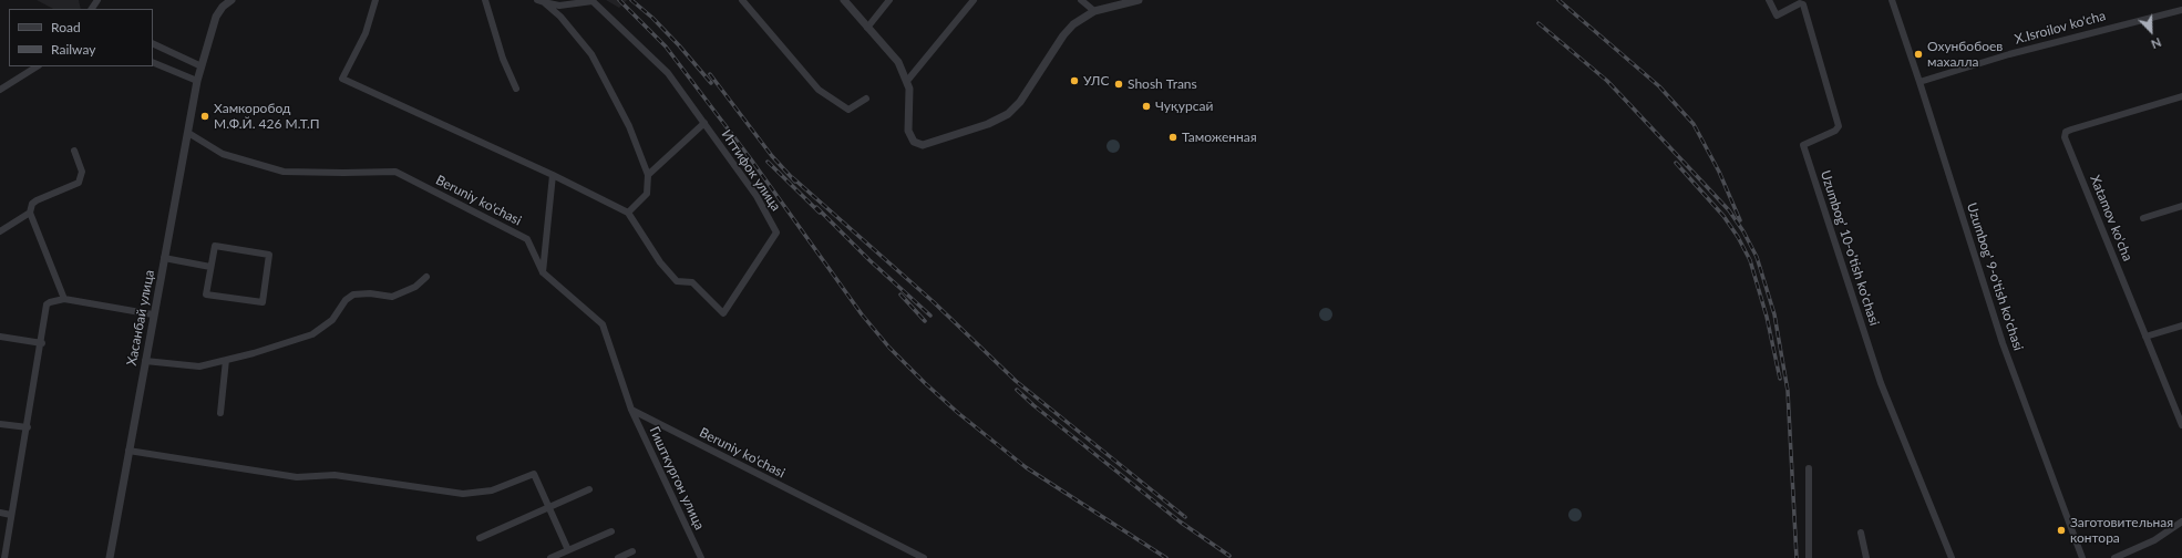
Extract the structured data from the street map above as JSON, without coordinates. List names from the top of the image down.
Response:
{
  "streets": {
    "street": [
      "X.Isroilov ko'cha",
      "Иттифок улица",
      "Beruniy ko'chasi",
      "Xatamov ko'cha",
      "Uzumbog' 10-o'tish ko'chasi",
      "Uzumbog' 9-o'tish ko'chasi",
      "Хасанбай улица",
      "Гишткургон улица"
    ]
  },
  "crossings": [
    ["X.Isroilov ko'cha", "Uzumbog' 9-o'tish ko'chasi"],
    ["Beruniy ko'chasi", "Хасанбай улица"],
    ["Beruniy ko'chasi", "Гишткургон улица"]
  ],
  "places": [
    "Охунбобоев махалла",
    "УЛС",
    "Shosh Trans",
    "Чуқурсай",
    "Хамкоробод М.Ф.Й. 426 М.Т.П",
    "Таможенная",
    "Заготовительная контора"
  ],
  "legend": ["Road", "Railway"],
  "north": "bottom right"
}
